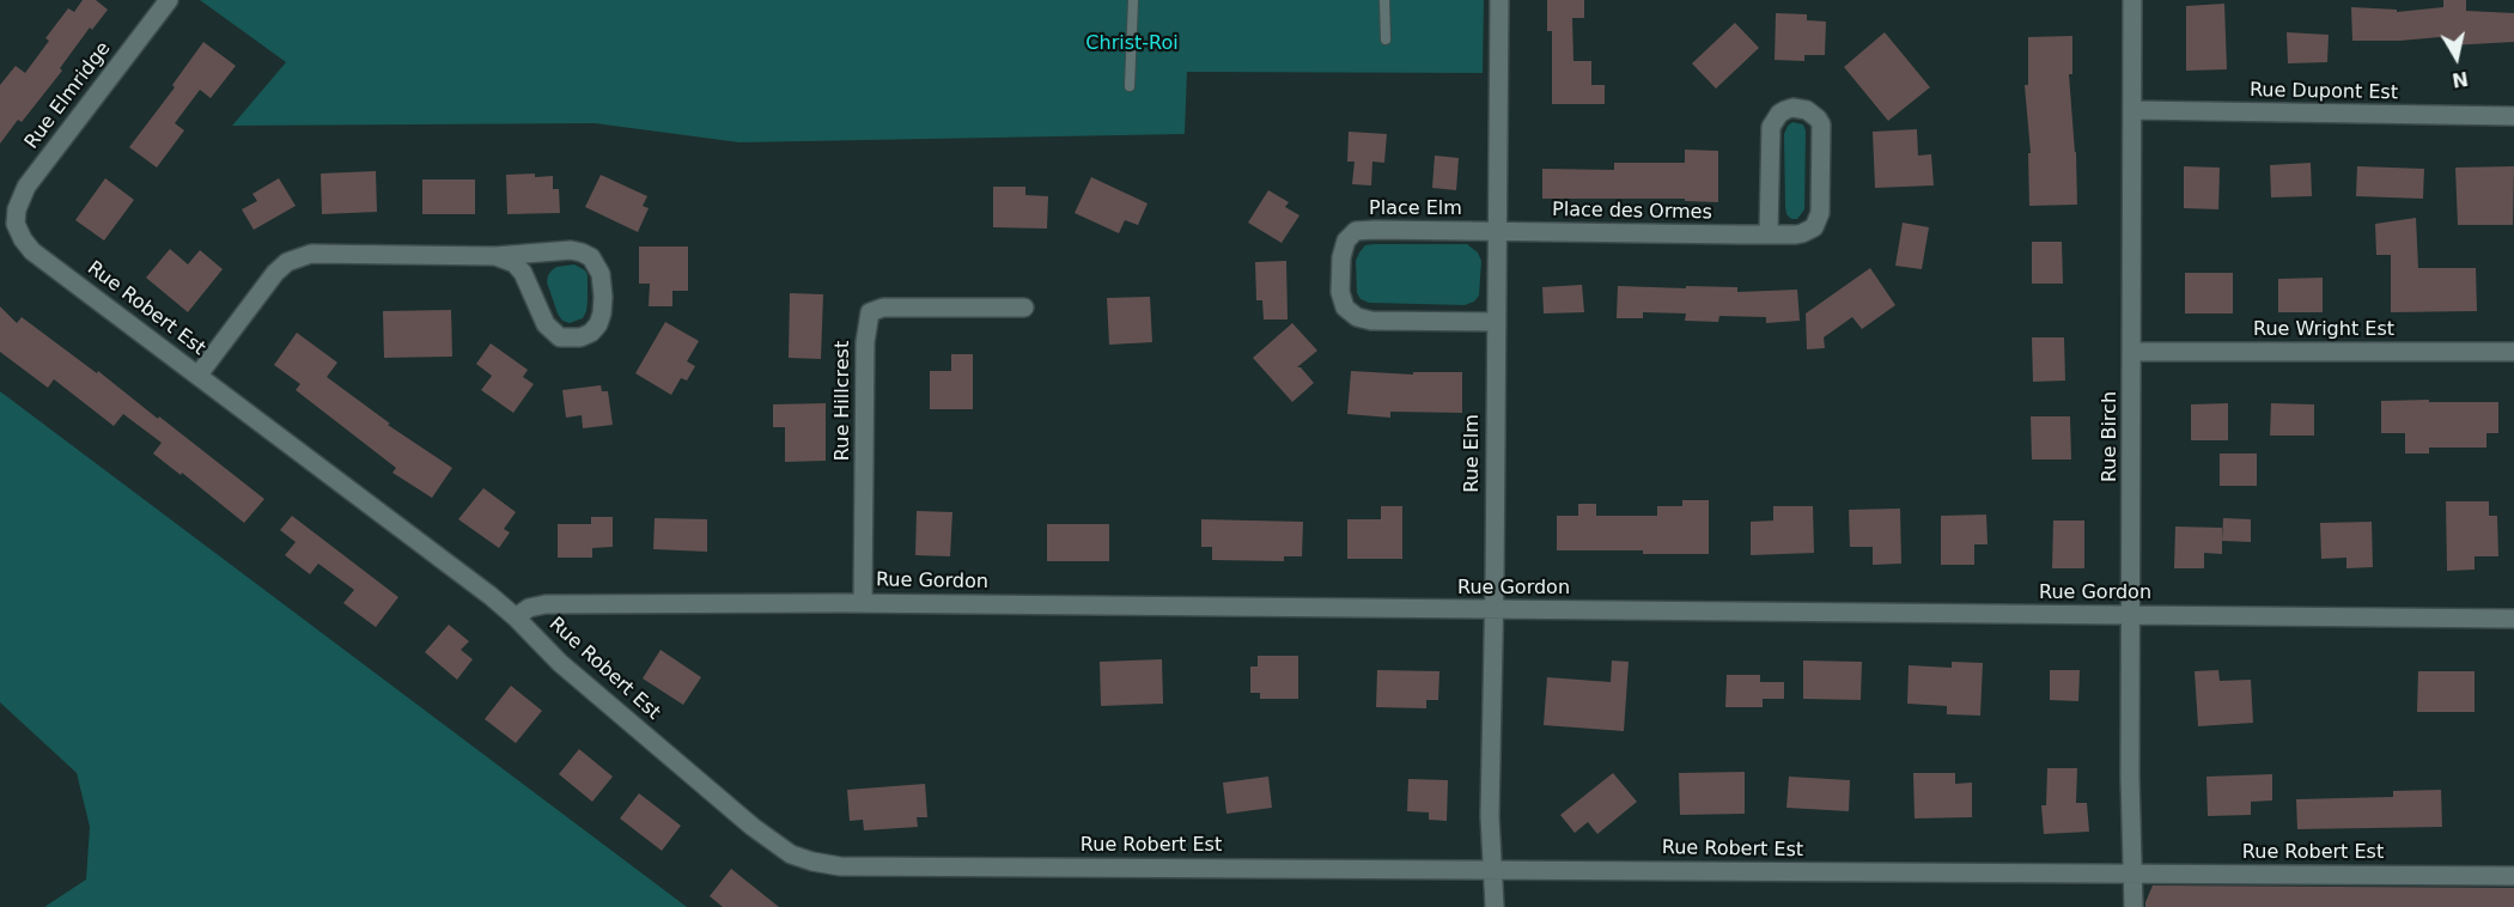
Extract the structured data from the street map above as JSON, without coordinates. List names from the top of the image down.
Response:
{
  "streets": {
    "street": [
      "Rue Dupont Est",
      "Rue Elmridge",
      "Place Elm",
      "Place des Ormes",
      "Rue Robert Est",
      "Rue Wright Est",
      "Rue Hillcrest",
      "Rue Birch",
      "Rue Elm",
      "Rue Gordon"
    ]
  },
  "crossings": [
    ["Rue Dupont Est", "Rue Birch"],
    ["Rue Elmridge", "Rue Robert Est"],
    ["Place Elm", "Place des Ormes"],
    ["Place Elm", "Rue Elm"],
    ["Place des Ormes", "Rue Elm"],
    ["Rue Robert Est", "Rue Birch"],
    ["Rue Robert Est", "Rue Elm"],
    ["Rue Robert Est", "Rue Gordon"],
    ["Rue Wright Est", "Rue Birch"],
    ["Rue Hillcrest", "Rue Gordon"],
    ["Rue Birch", "Rue Gordon"],
    ["Rue Elm", "Rue Gordon"]
  ],
  "parks": ["Christ-Roi"],
  "north": "bottom"
}
